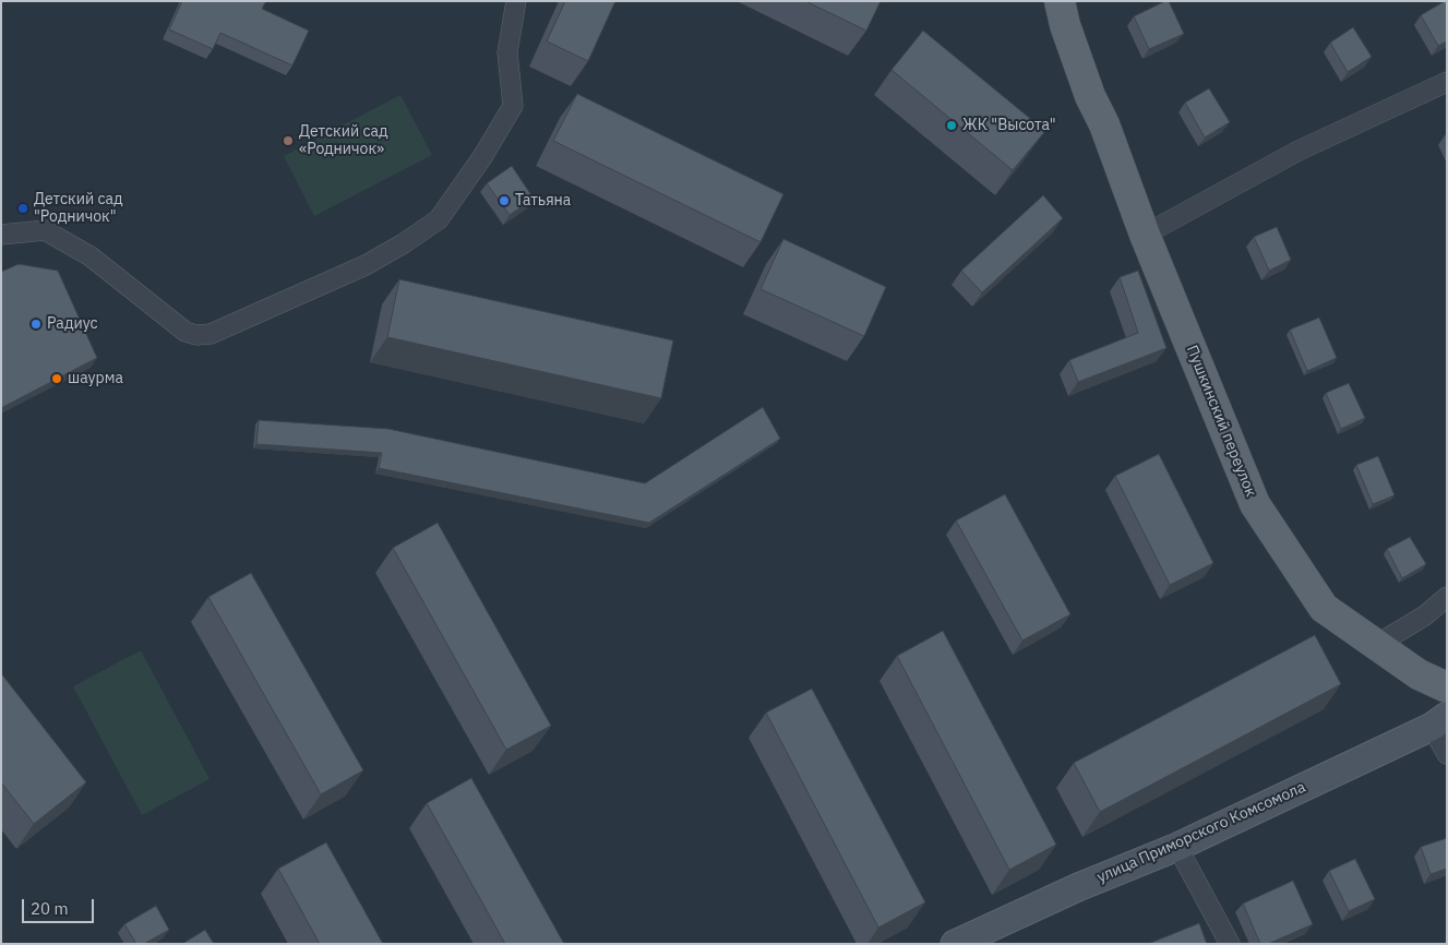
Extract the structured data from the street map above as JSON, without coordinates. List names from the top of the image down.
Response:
{
  "streets": {
    "main road": ["Пушкинский переулок"],
    "street": ["улица Приморского Комсомола"]
  },
  "places": [
    "ЖК \"Высота\"",
    "Детский сад «Родничок»",
    "Татьяна",
    "Детский сад \"Родничок\"",
    "Радиус",
    "шаурма"
  ],
  "scale_bar": "20 m"
}
